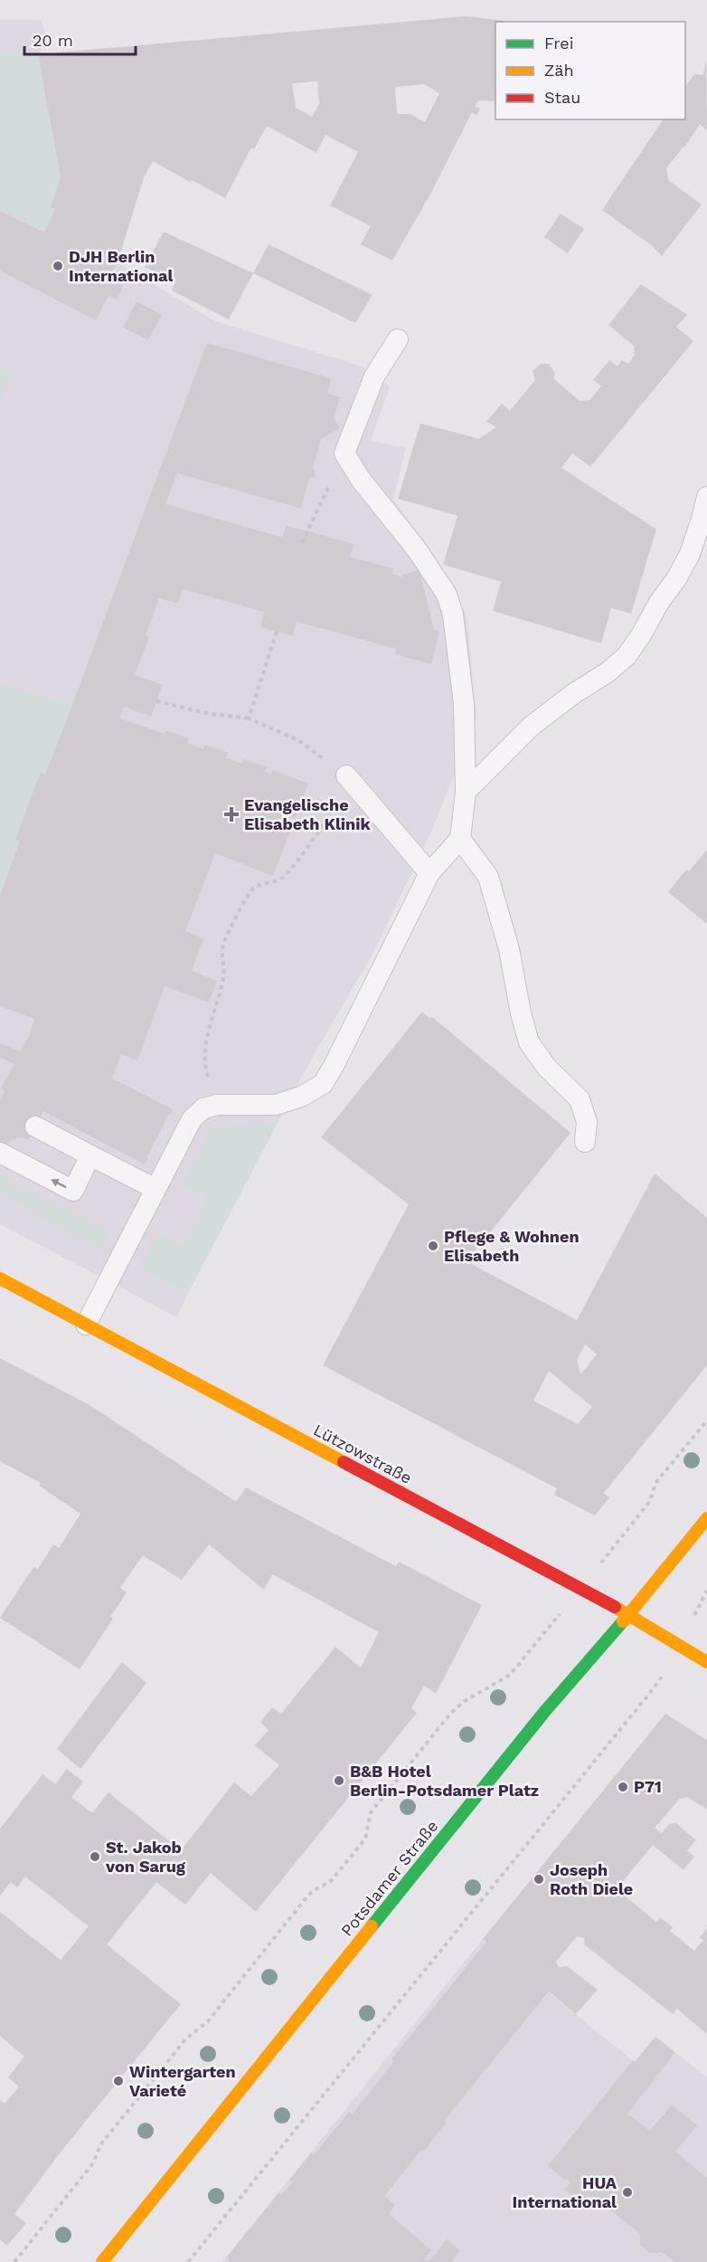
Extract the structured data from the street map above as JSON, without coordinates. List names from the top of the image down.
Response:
{
  "streets": {
    "main road": ["Lützowstraße", "Potsdamer Straße"]
  },
  "crossings": [
    ["Lützowstraße", "Potsdamer Straße"]
  ],
  "places": {
    "other": [
      "DJH Berlin International",
      "Pflege & Wohnen Elisabeth",
      "B&B Hotel Berlin-Potsdamer Platz",
      "P71",
      "St. Jakob von Sarug",
      "Joseph Roth Diele",
      "Wintergarten Varieté",
      "HUA International"
    ],
    "health": ["Evangelische Elisabeth Klinik"]
  },
  "legend": ["Frei", "Zäh", "Stau"],
  "scale_bar": "20 m"
}
